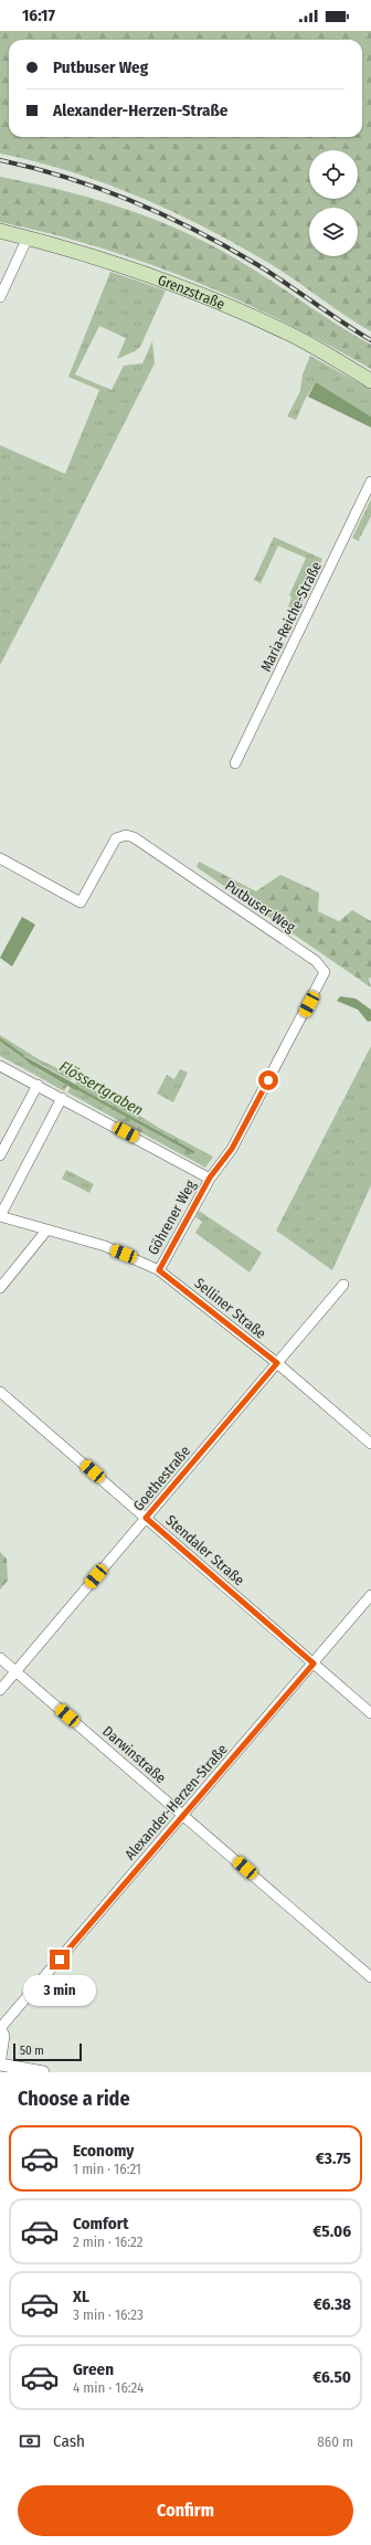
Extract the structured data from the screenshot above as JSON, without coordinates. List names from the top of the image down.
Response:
{
  "streets": {
    "main road": ["Grenzstraße"],
    "street": [
      "Maria-Reiche-Straße",
      "Putbuser Weg",
      "Göhrener Weg",
      "Selliner Straße",
      "Goethestraße",
      "Stendaler Straße",
      "Darwinstraße",
      "Alexander-Herzen-Straße"
    ]
  },
  "crossings": [
    ["Putbuser Weg", "Göhrener Weg"],
    ["Göhrener Weg", "Selliner Straße"],
    ["Selliner Straße", "Goethestraße"],
    ["Goethestraße", "Stendaler Straße"],
    ["Goethestraße", "Darwinstraße"],
    ["Stendaler Straße", "Alexander-Herzen-Straße"],
    ["Darwinstraße", "Alexander-Herzen-Straße"]
  ],
  "water": ["Flössertgraben"],
  "scale_bar": "50 m",
  "page": {
    "status": "16:17",
    "banner": ["Putbuser Weg", "Alexander-Herzen-Straße"],
    "bubble": "3 min",
    "scale": "50 m",
    "heading": "Choose a ride",
    "list": [
      {
        "name": "Economy",
        "note": "1 min · 16:21",
        "value": "€3.75"
      },
      {
        "name": "Comfort",
        "note": "2 min · 16:22",
        "value": "€5.06"
      },
      {
        "name": "XL",
        "note": "3 min · 16:23",
        "value": "€6.38"
      },
      {
        "name": "Green",
        "note": "4 min · 16:24",
        "value": "€6.50"
      }
    ],
    "pay": ["Cash", "860 m"],
    "buttons": "Confirm"
  }
}
